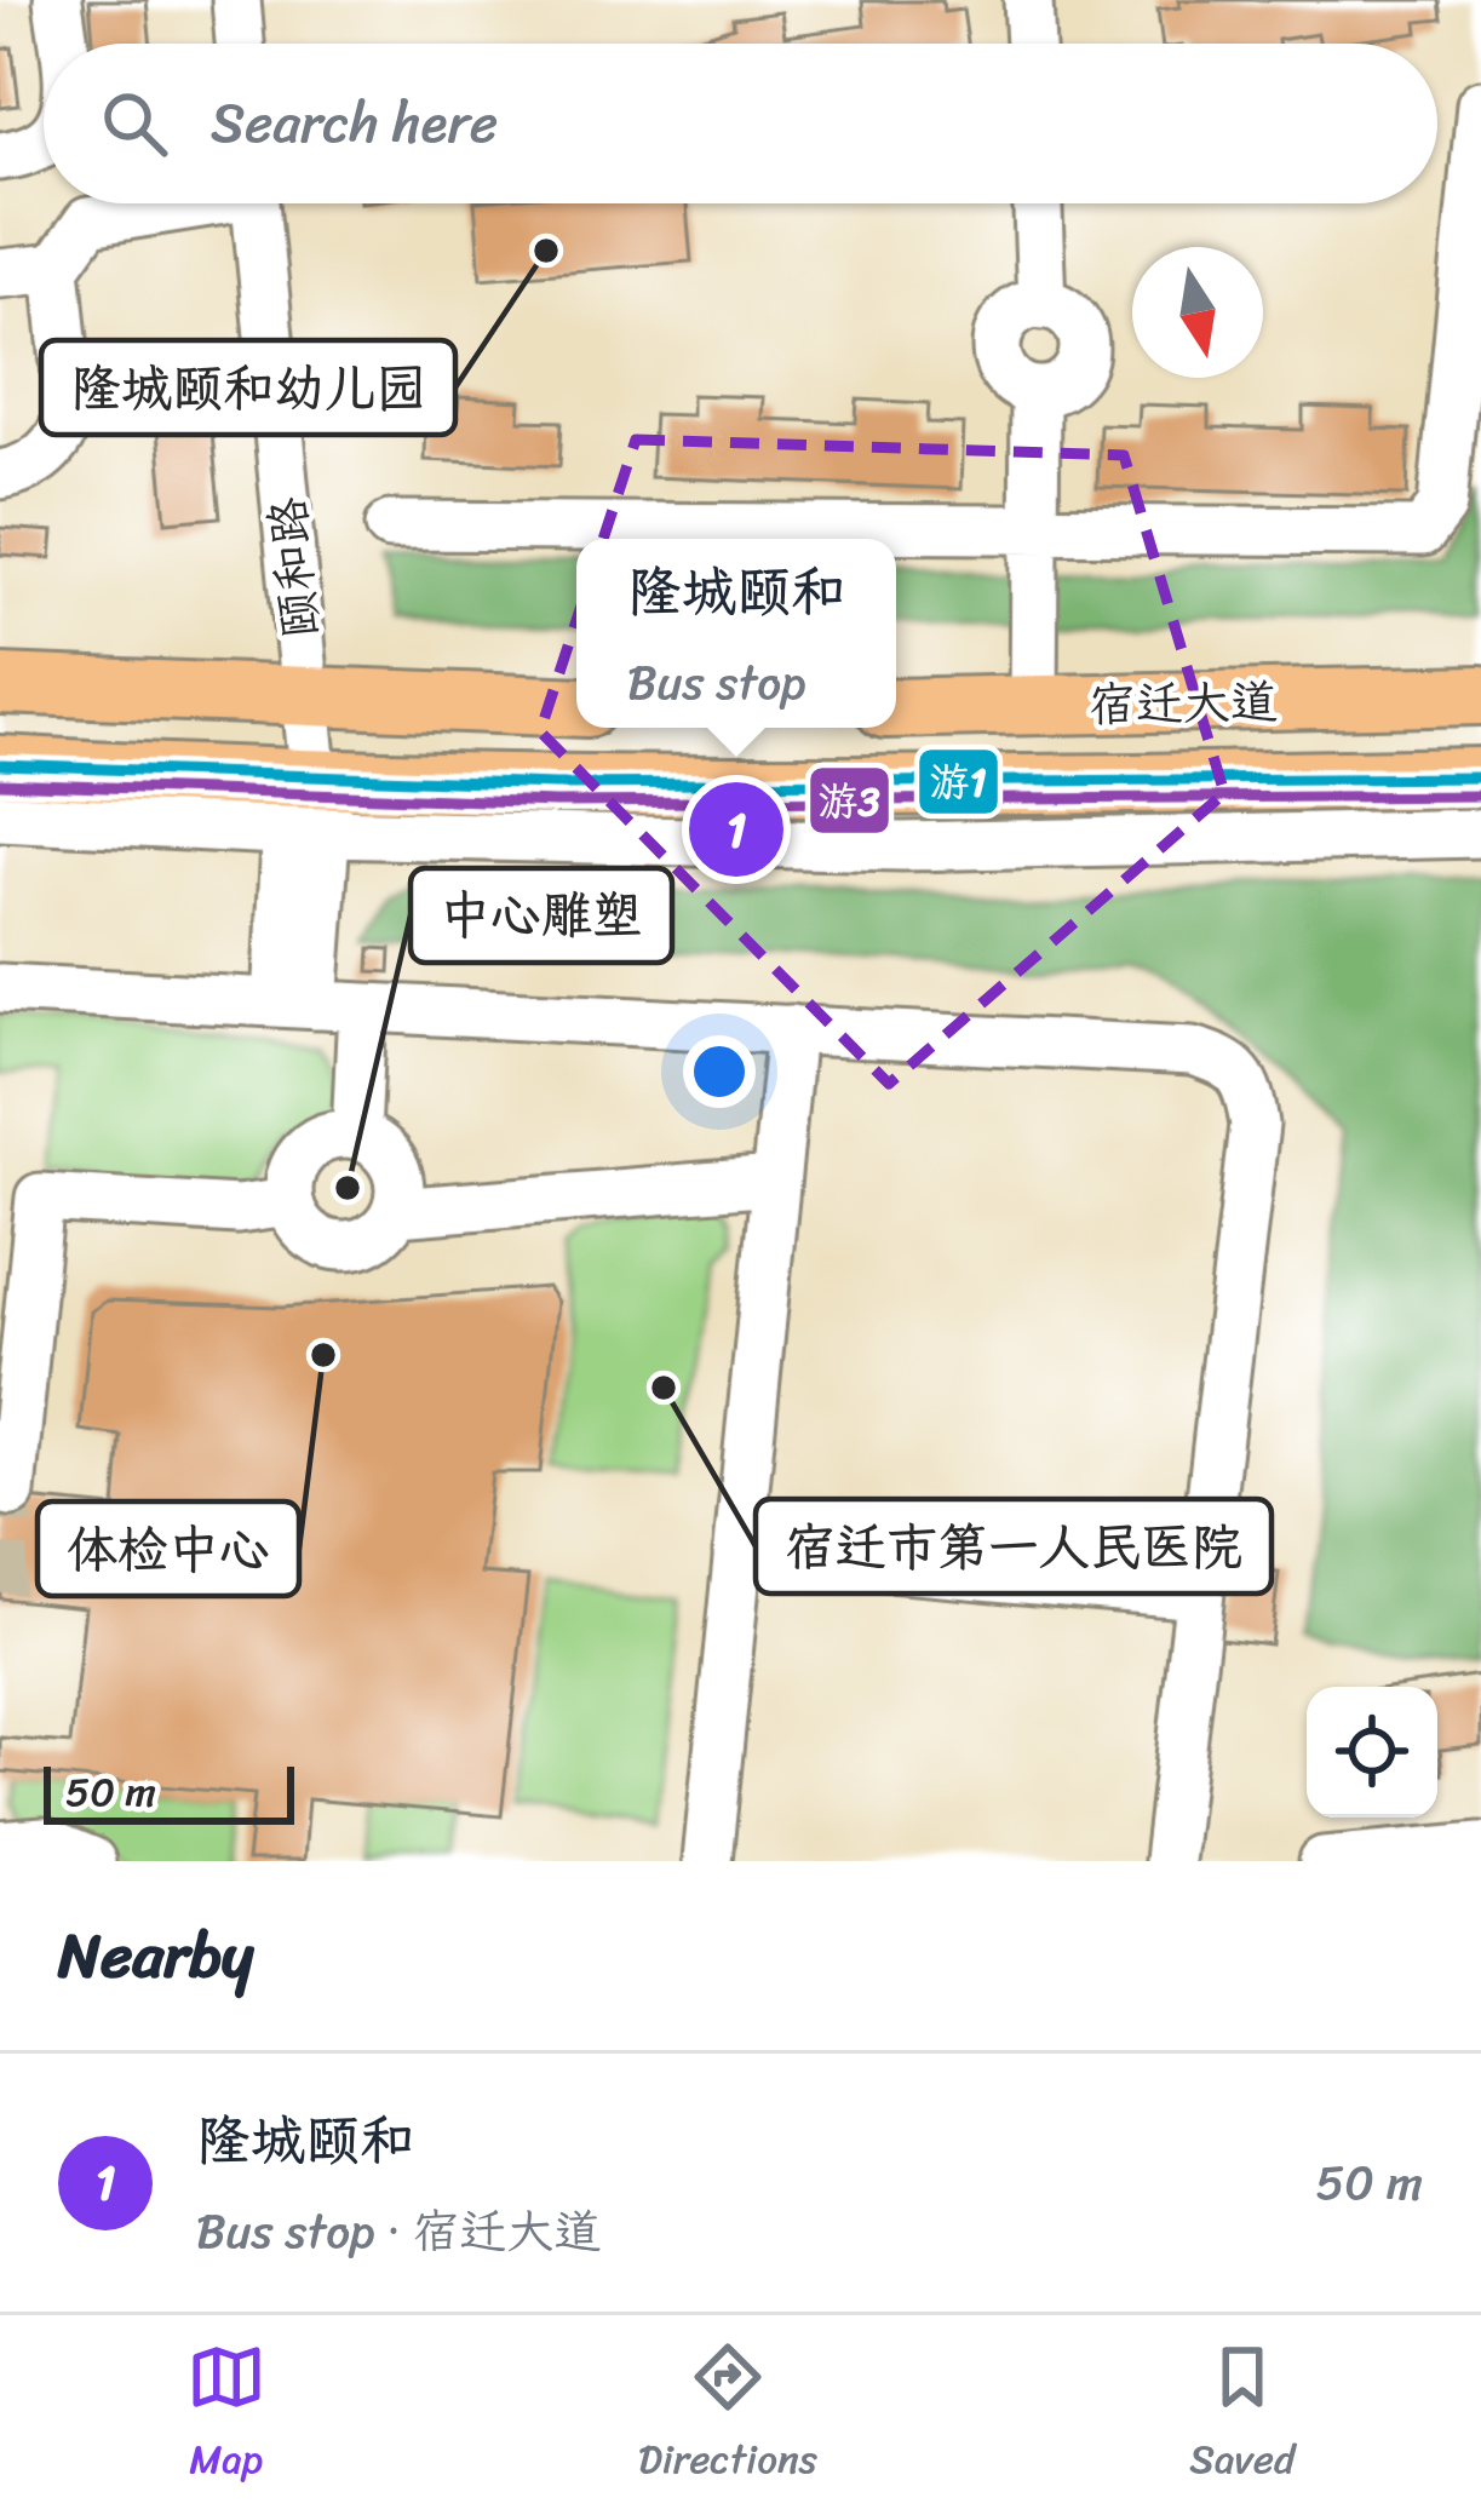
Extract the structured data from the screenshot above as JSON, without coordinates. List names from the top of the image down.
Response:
{
  "streets": {
    "main road": ["宿迁大道"],
    "street": ["颐和路"]
  },
  "crossings": [
    ["颐和路", "宿迁大道"]
  ],
  "places": [
    "隆城颐和幼儿园",
    "中心雕塑",
    "体检中心",
    "宿迁市第一人民医院"
  ],
  "lines": ["transit line 游1", "transit line 游3"],
  "scale_bar": "50 m",
  "north": "bottom",
  "page": {
    "search": "Search here",
    "popup": ["隆城颐和", "Bus stop"],
    "pins": "1",
    "scale": "50 m",
    "heading": "Nearby",
    "list": [
      {
        "mark": "1",
        "name": "隆城颐和",
        "note": "Bus stop · 宿迁大道",
        "value": "50 m"
      }
    ],
    "nav": ["Map", "Directions", "Saved"]
  }
}
